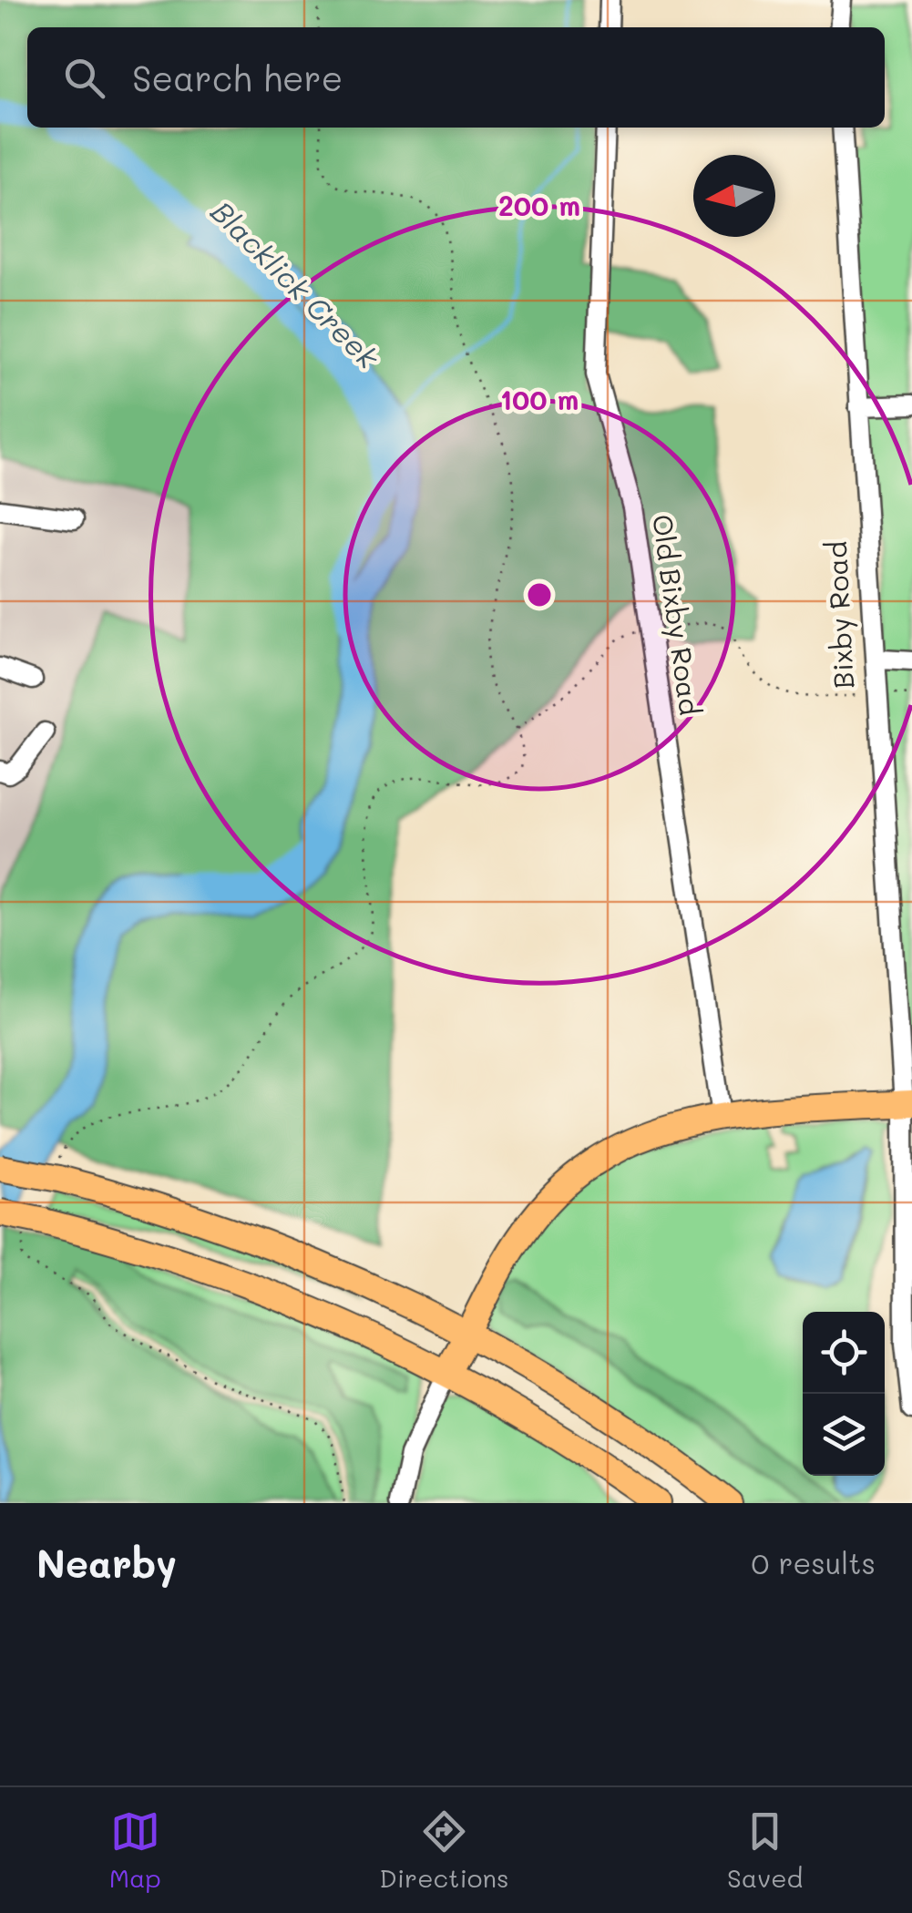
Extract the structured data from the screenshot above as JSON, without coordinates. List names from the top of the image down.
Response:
{
  "streets": {
    "street": ["Old Bixby Road", "Bixby Road"]
  },
  "water": ["Blacklick Creek"],
  "north": "left",
  "page": {
    "search": "Search here",
    "heading": ["Nearby", "0 results"],
    "nav": ["Map", "Directions", "Saved"]
  },
  "rings": ["200 m", "100 m"]
}
